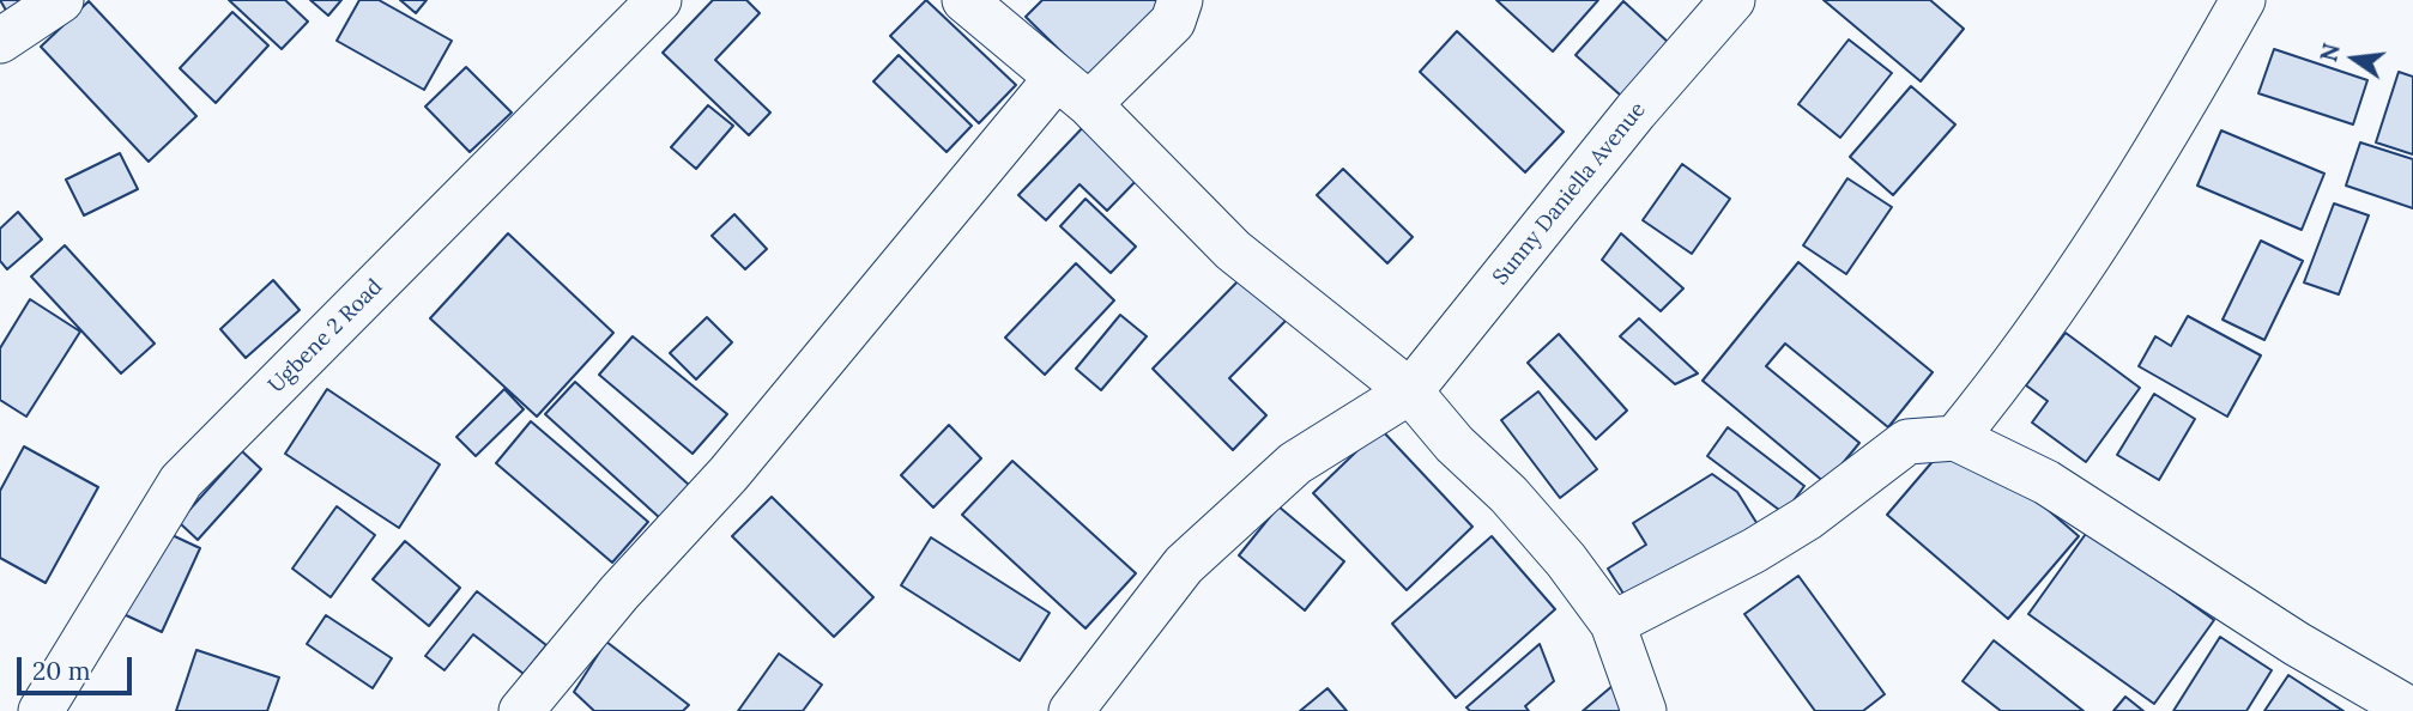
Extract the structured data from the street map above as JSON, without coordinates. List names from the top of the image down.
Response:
{
  "streets": {
    "street": ["Sunny Daniella Avenue", "Ugbene 2 Road"]
  },
  "scale_bar": "20 m",
  "north": "left"
}
